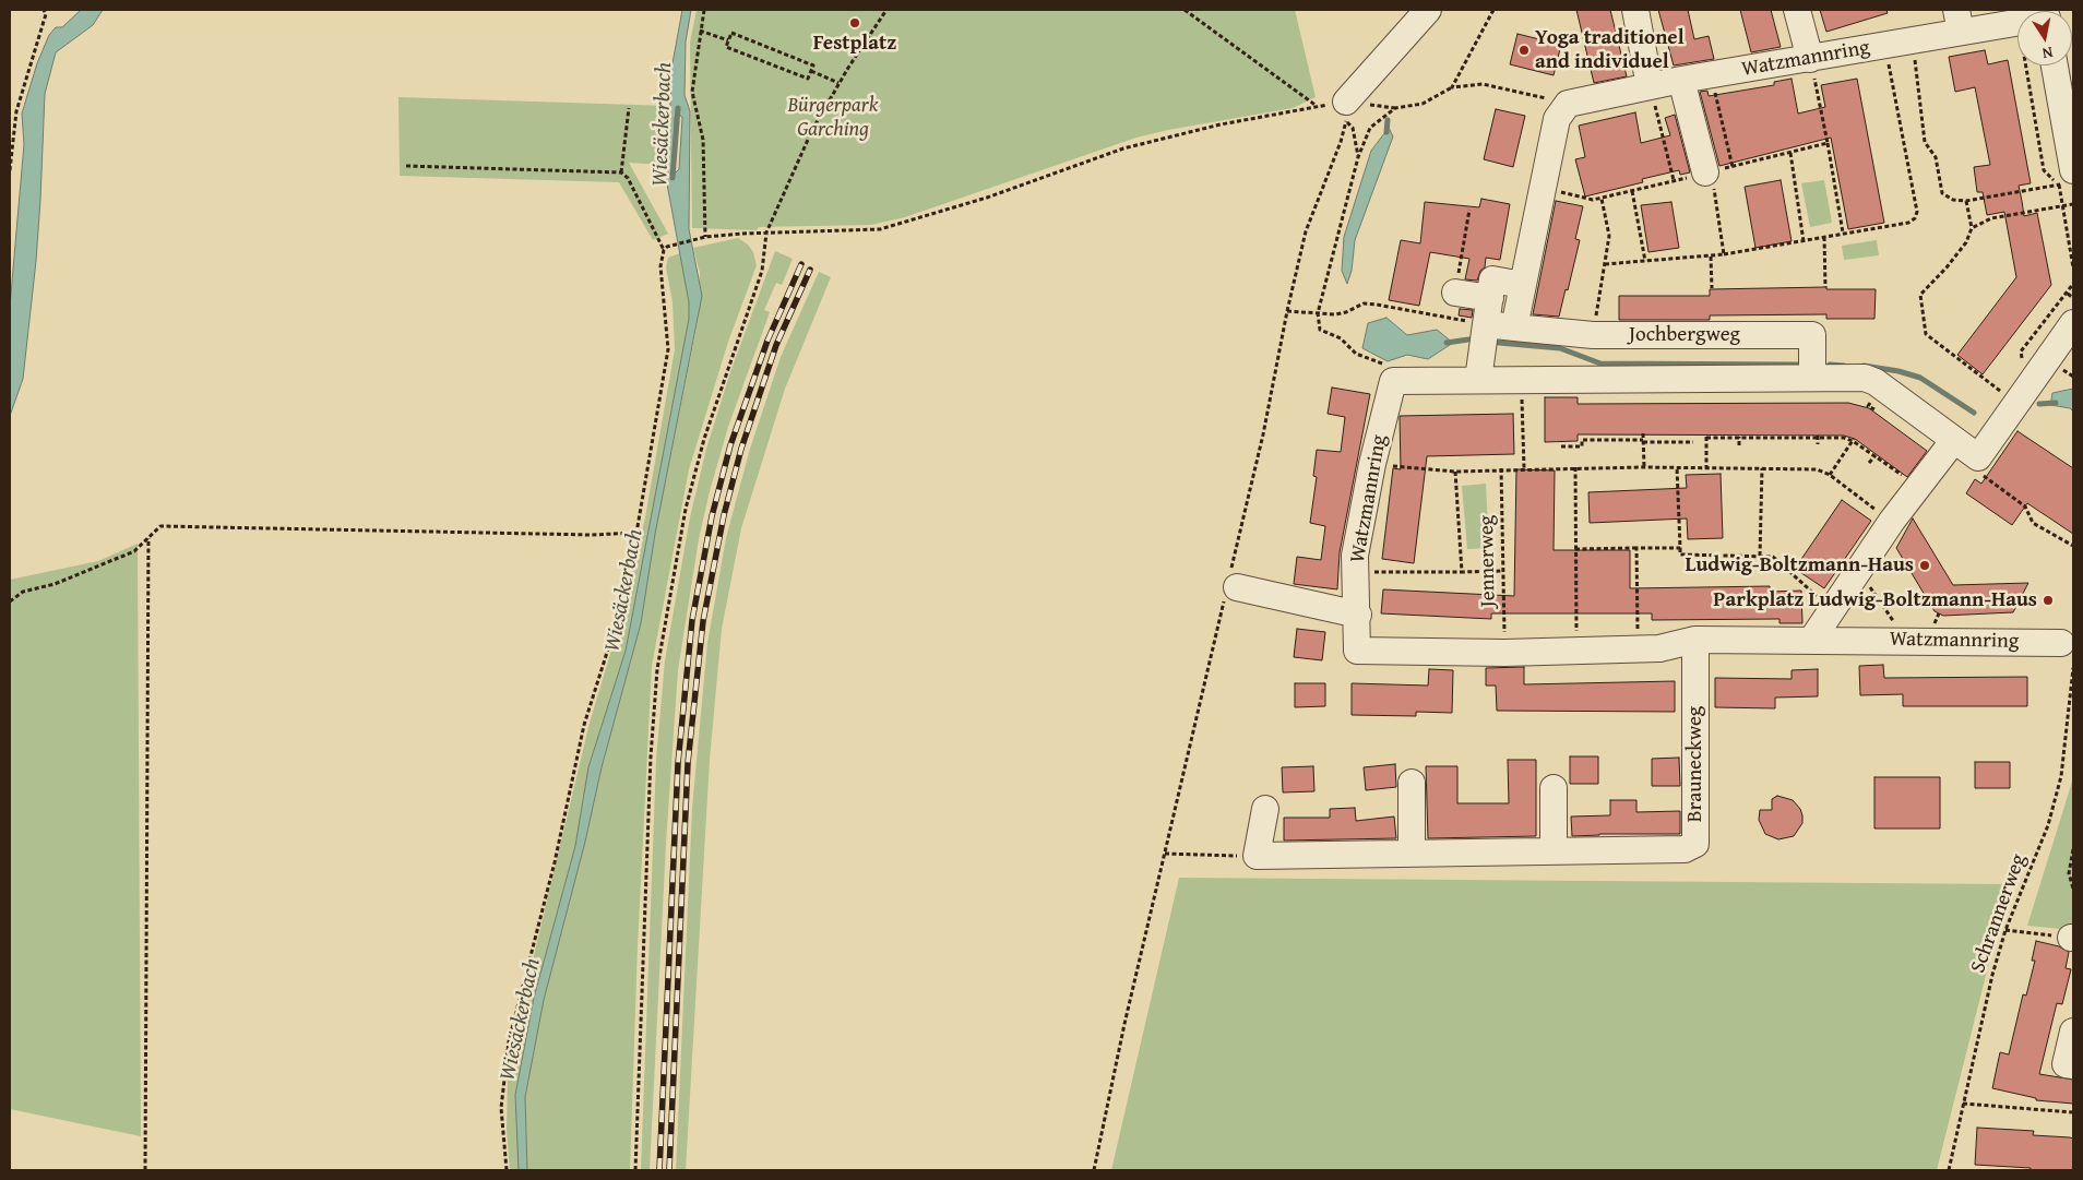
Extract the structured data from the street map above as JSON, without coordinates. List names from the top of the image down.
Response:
{
  "streets": {
    "street": ["Watzmannring", "Jochbergweg", "Brauneckweg"],
    "path": ["Jennerweg", "Schrannerweg"]
  },
  "crossings": [
    ["Watzmannring", "Jennerweg"],
    ["Watzmannring", "Brauneckweg"]
  ],
  "water": ["Wiesäckerbach"],
  "parks": ["Bürgerpark Garching"],
  "places": [
    "Festplatz",
    "Yoga traditionel and individuel",
    "Ludwig-Boltzmann-Haus",
    "Parkplatz Ludwig-Boltzmann-Haus"
  ],
  "north": "bottom"
}
